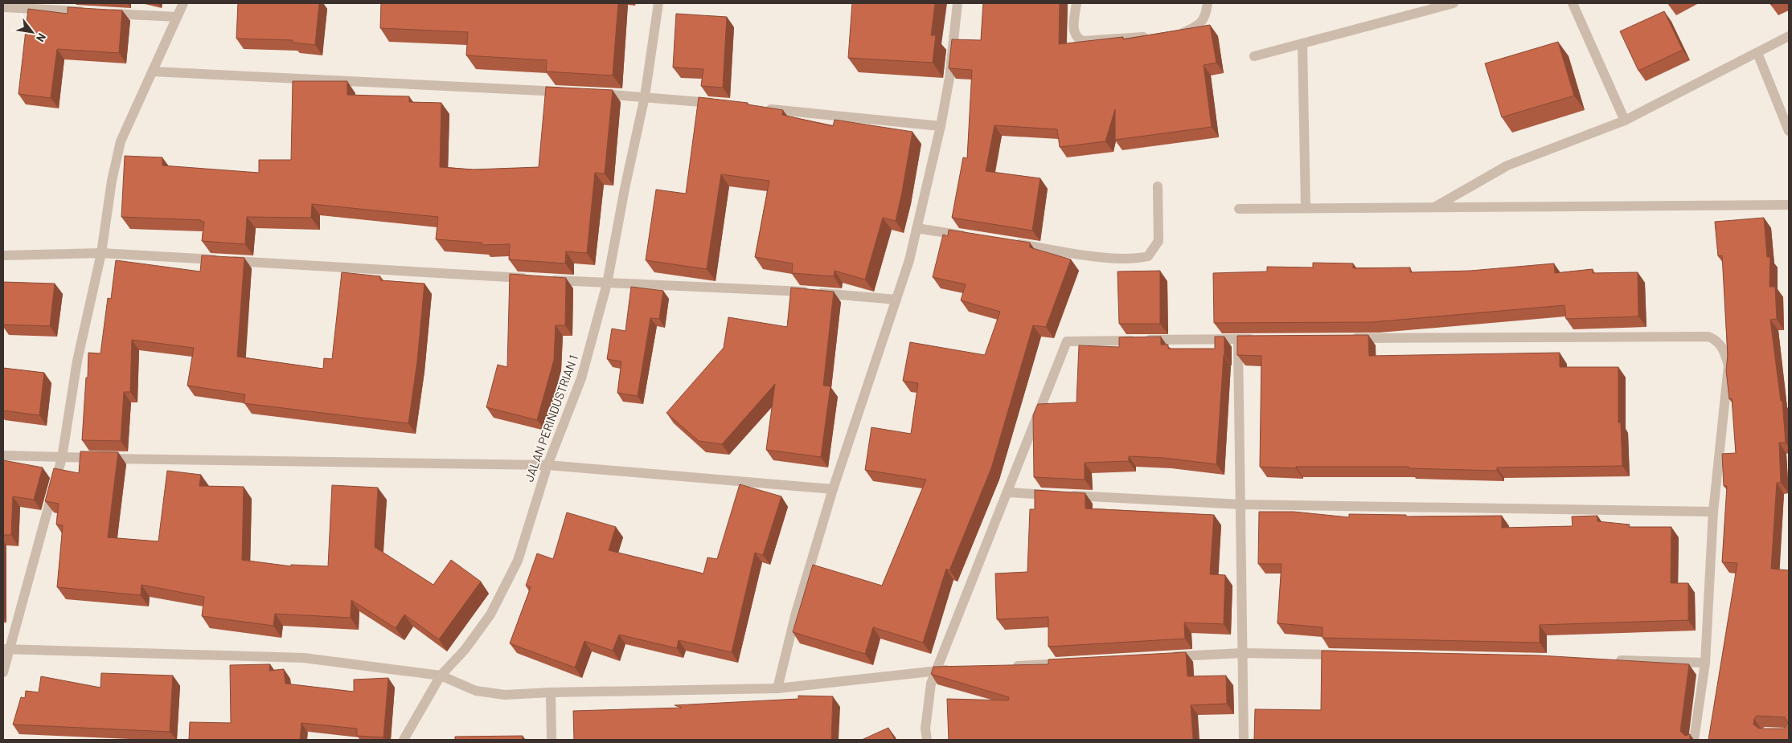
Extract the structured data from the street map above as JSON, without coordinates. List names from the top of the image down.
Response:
{
  "streets": {
    "street": ["JALAN PERINDUSTRIAN 1"]
  },
  "north": "bottom right"
}
